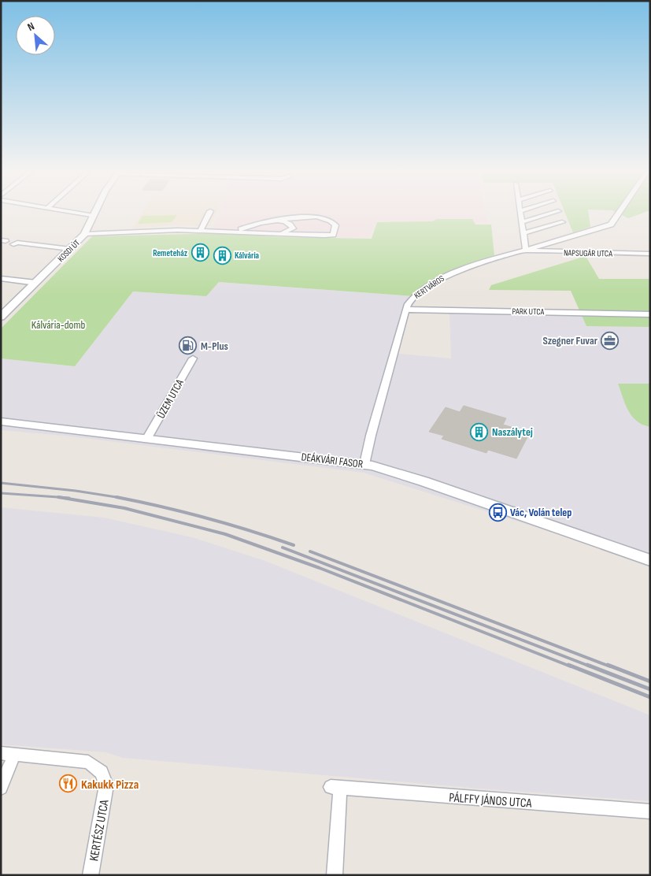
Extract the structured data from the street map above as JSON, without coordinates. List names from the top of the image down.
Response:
{
  "streets": {
    "street": [
      "KOSDI ÚT",
      "NAPSUGÁR UTCA",
      "KERTVÁROS",
      "PARK UTCA",
      "ÜZEM UTCA",
      "DEÁKVÁRI FASOR",
      "PÁLFFY JÁNOS UTCA",
      "KERTÉSZ UTCA"
    ]
  },
  "crossings": [
    ["NAPSUGÁR UTCA", "KERTVÁROS"],
    ["KERTVÁROS", "PARK UTCA"],
    ["KERTVÁROS", "DEÁKVÁRI FASOR"],
    ["ÜZEM UTCA", "DEÁKVÁRI FASOR"]
  ],
  "parks": ["Kálvária-domb"],
  "places": {
    "building": ["Remeteház", "Kálvária", "Naszálytej"],
    "office": ["Szegner Fuvar"],
    "fuel station": ["M-Plus"],
    "bus stop": ["Vác, Volán telep"],
    "restaurant": ["Kakukk Pizza"]
  },
  "north": "top left"
}
